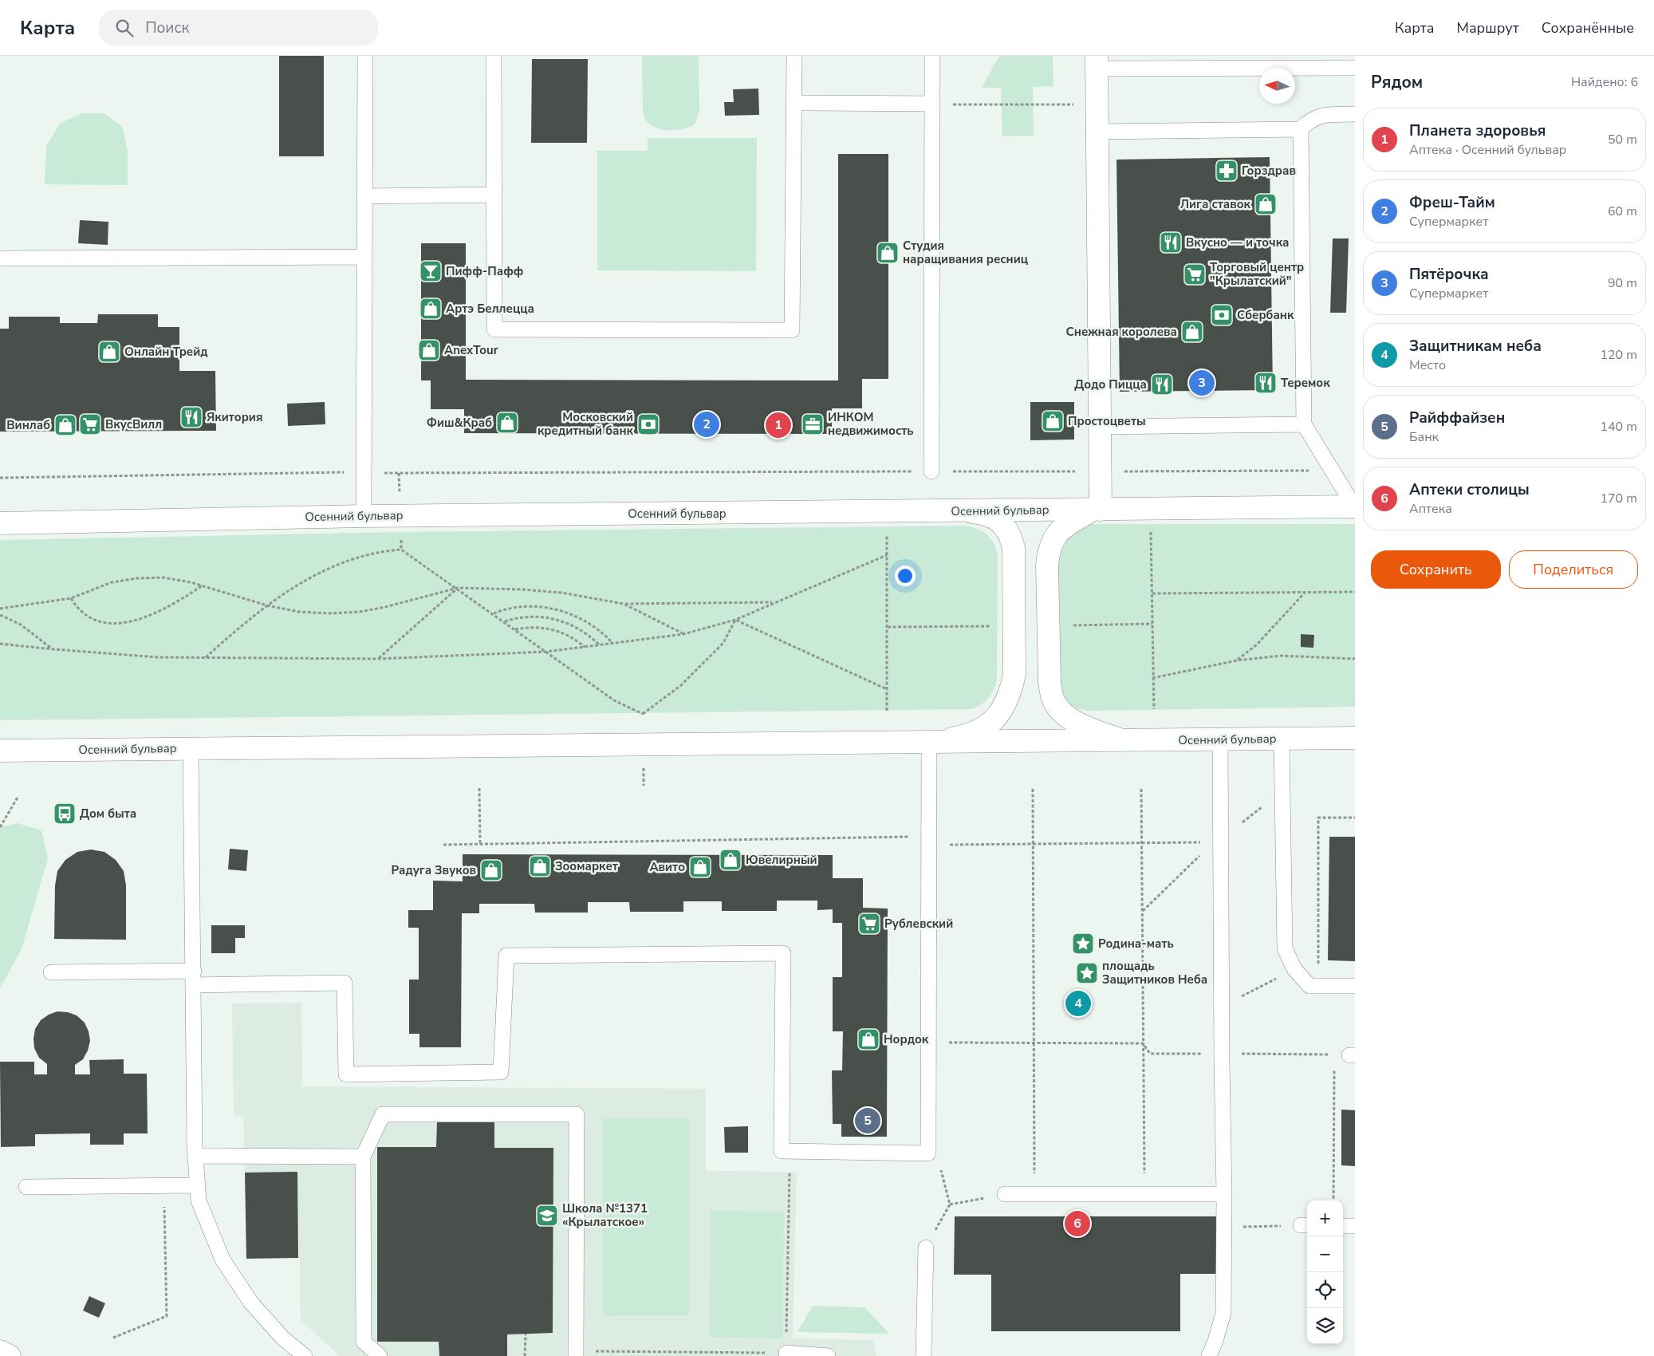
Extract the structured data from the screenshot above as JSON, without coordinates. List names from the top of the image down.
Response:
{
  "streets": {
    "street": ["Осенний бульвар"]
  },
  "places": {
    "pharmacy": ["Горздрав"],
    "shop": [
      "Лига ставок",
      "Студия наращивания ресниц",
      "Артэ Беллецца",
      "Снежная королева",
      "AnexTour",
      "Онлайн Трейд",
      "Простоцветы",
      "Фиш&Краб",
      "Винлаб",
      "Ювелирный",
      "Зоомаркет",
      "Авито",
      "Радуга Звуков",
      "Нордок"
    ],
    "restaurant": [
      "Вкусно — и точка",
      "Теремок",
      "Додо Пицца",
      "Якитория"
    ],
    "bar": ["Пифф-Пафф"],
    "supermarket": ["Торговый центр \"Крылатский\"", "ВкусВилл", "Рублевский"],
    "bank": ["Сбербанк", "Московский кредитный банк"],
    "office": ["ИНКОМ недвижимость"],
    "bus stop": ["Дом быта"],
    "place": ["Родина-мать", "площадь Защитников Неба"],
    "school or university": ["Школа №1371 «Крылатское»"]
  },
  "north": "left",
  "page": {
    "header": "Карта",
    "search": "Поиск",
    "nav": ["Карта", "Маршрут", "Сохранённые"],
    "heading": ["Рядом", "Найдено: 6"],
    "list": [
      {
        "mark": "1",
        "name": "Планета здоровья",
        "note": "Аптека · Осенний бульвар",
        "value": "50 m"
      },
      {
        "mark": "2",
        "name": "Фреш-Тайм",
        "note": "Супермаркет",
        "value": "60 m"
      },
      {
        "mark": "3",
        "name": "Пятёрочка",
        "note": "Супермаркет",
        "value": "90 m"
      },
      {
        "mark": "4",
        "name": "Защитникам неба",
        "note": "Место",
        "value": "120 m"
      },
      {
        "mark": "5",
        "name": "Райффайзен",
        "note": "Банк",
        "value": "140 m"
      },
      {
        "mark": "6",
        "name": "Аптеки столицы",
        "note": "Аптека",
        "value": "170 m"
      }
    ],
    "pins": [
      "3",
      "2",
      "1",
      "4",
      "5",
      "6"
    ],
    "buttons": ["Сохранить", "Поделиться"],
    "map_buttons": ["+", "−"]
  }
}
